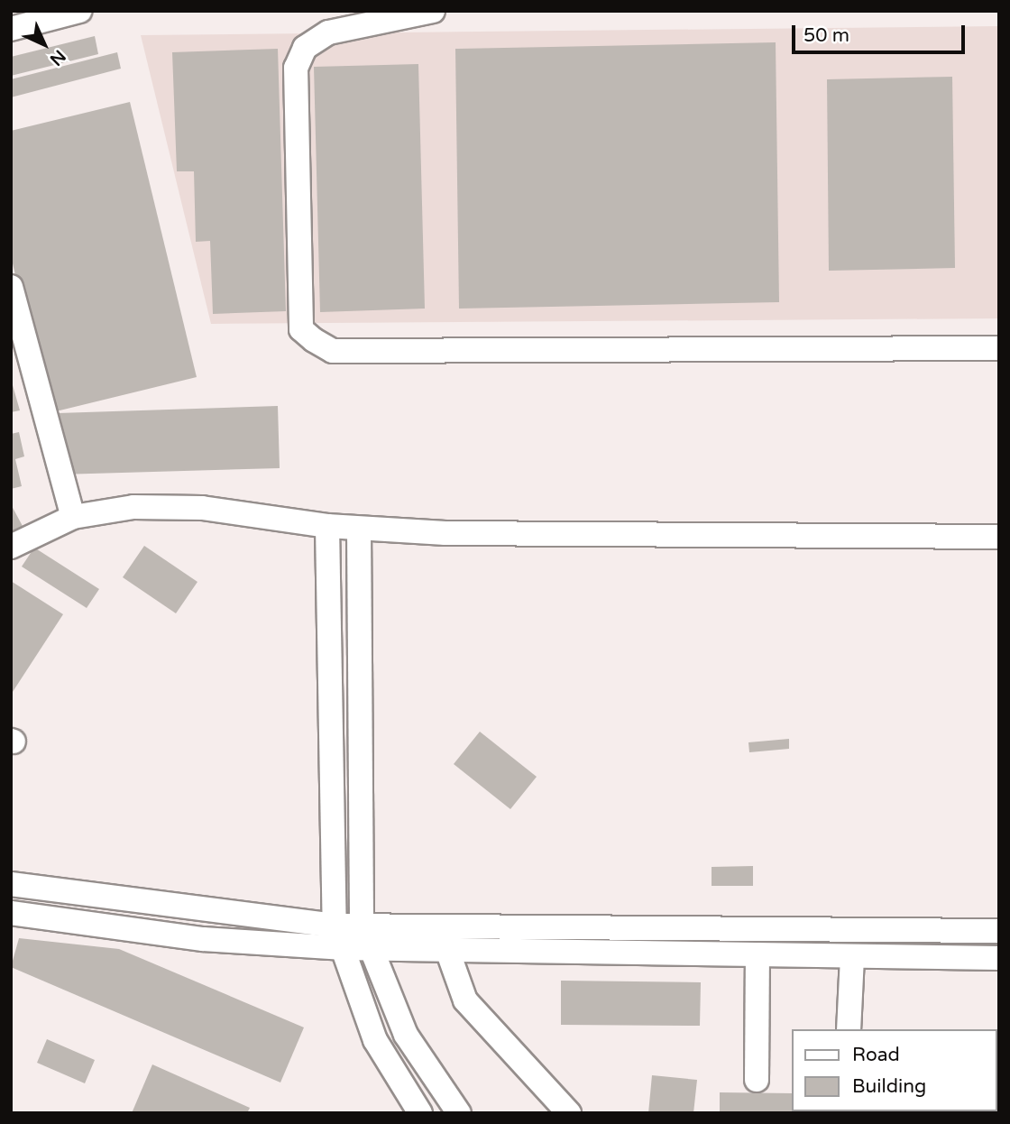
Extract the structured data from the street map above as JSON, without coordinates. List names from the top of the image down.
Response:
{
  "legend": ["Road", "Building"],
  "scale_bar": "50 m",
  "north": "bottom right"
}
